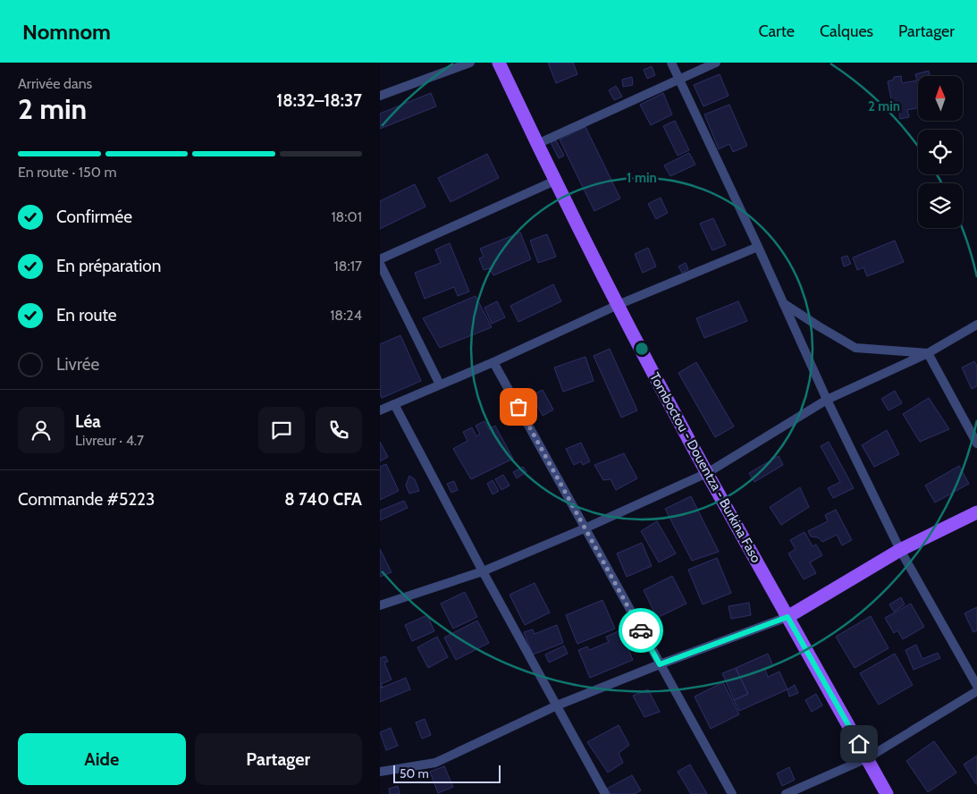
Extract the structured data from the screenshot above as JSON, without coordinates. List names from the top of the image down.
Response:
{
  "streets": {
    "main road": ["Tomboctou - Douentza - Burkina Faso"]
  },
  "scale_bar": "50 m",
  "north": "top",
  "page": {
    "header": "Nomnom",
    "nav": ["Carte", "Calques", "Partager"],
    "heading": ["2 min", "Arrivée dans", "18:32–18:37"],
    "panel": [
      "Léa",
      "Livreur · 4.7",
      "Commande #5223",
      "8 740 CFA"
    ],
    "bar": "En route · 150 m",
    "list": [
      ["Confirmée", "18:01"],
      ["En préparation", "18:17"],
      ["En route", "18:24"],
      "Livrée"
    ],
    "buttons": ["Aide", "Partager"],
    "scale": "50 m"
  },
  "rings": ["2 min", "1 min"]
}
